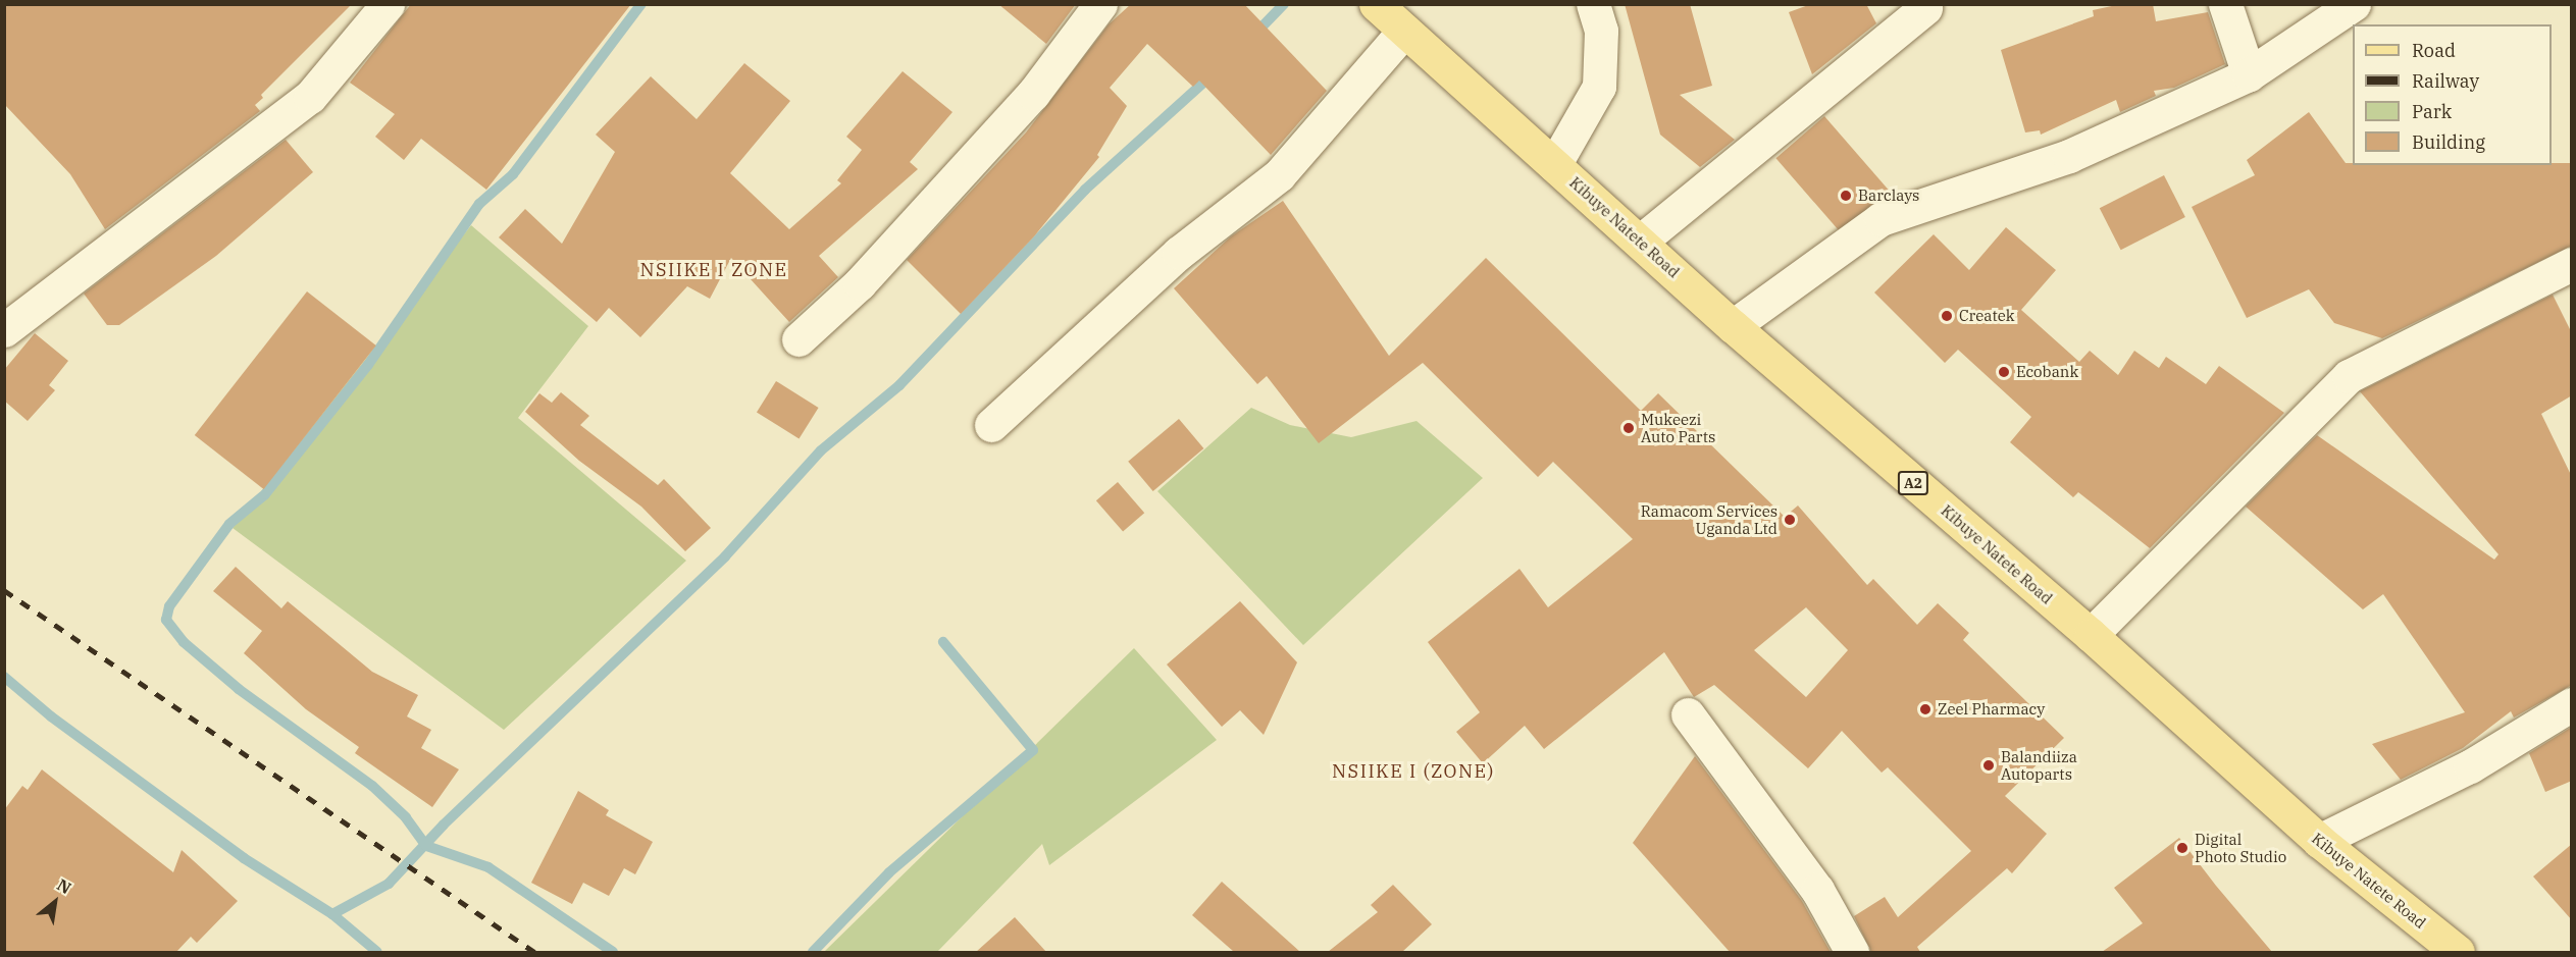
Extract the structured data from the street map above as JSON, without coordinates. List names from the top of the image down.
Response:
{
  "streets": {
    "main road": ["Kibuye Natete Road", "A2"]
  },
  "districts": ["NSIIKE I ZONE", "NSIIKE I (ZONE)"],
  "places": [
    "Barclays",
    "Createk",
    "Ecobank",
    "Mukeezi Auto Parts",
    "Ramacom Services Uganda Ltd",
    "Zeel Pharmacy",
    "Balandiiza Autoparts",
    "Digital Photo Studio"
  ],
  "legend": [
    "Road",
    "Railway",
    "Park",
    "Building"
  ],
  "north": "top right"
}
